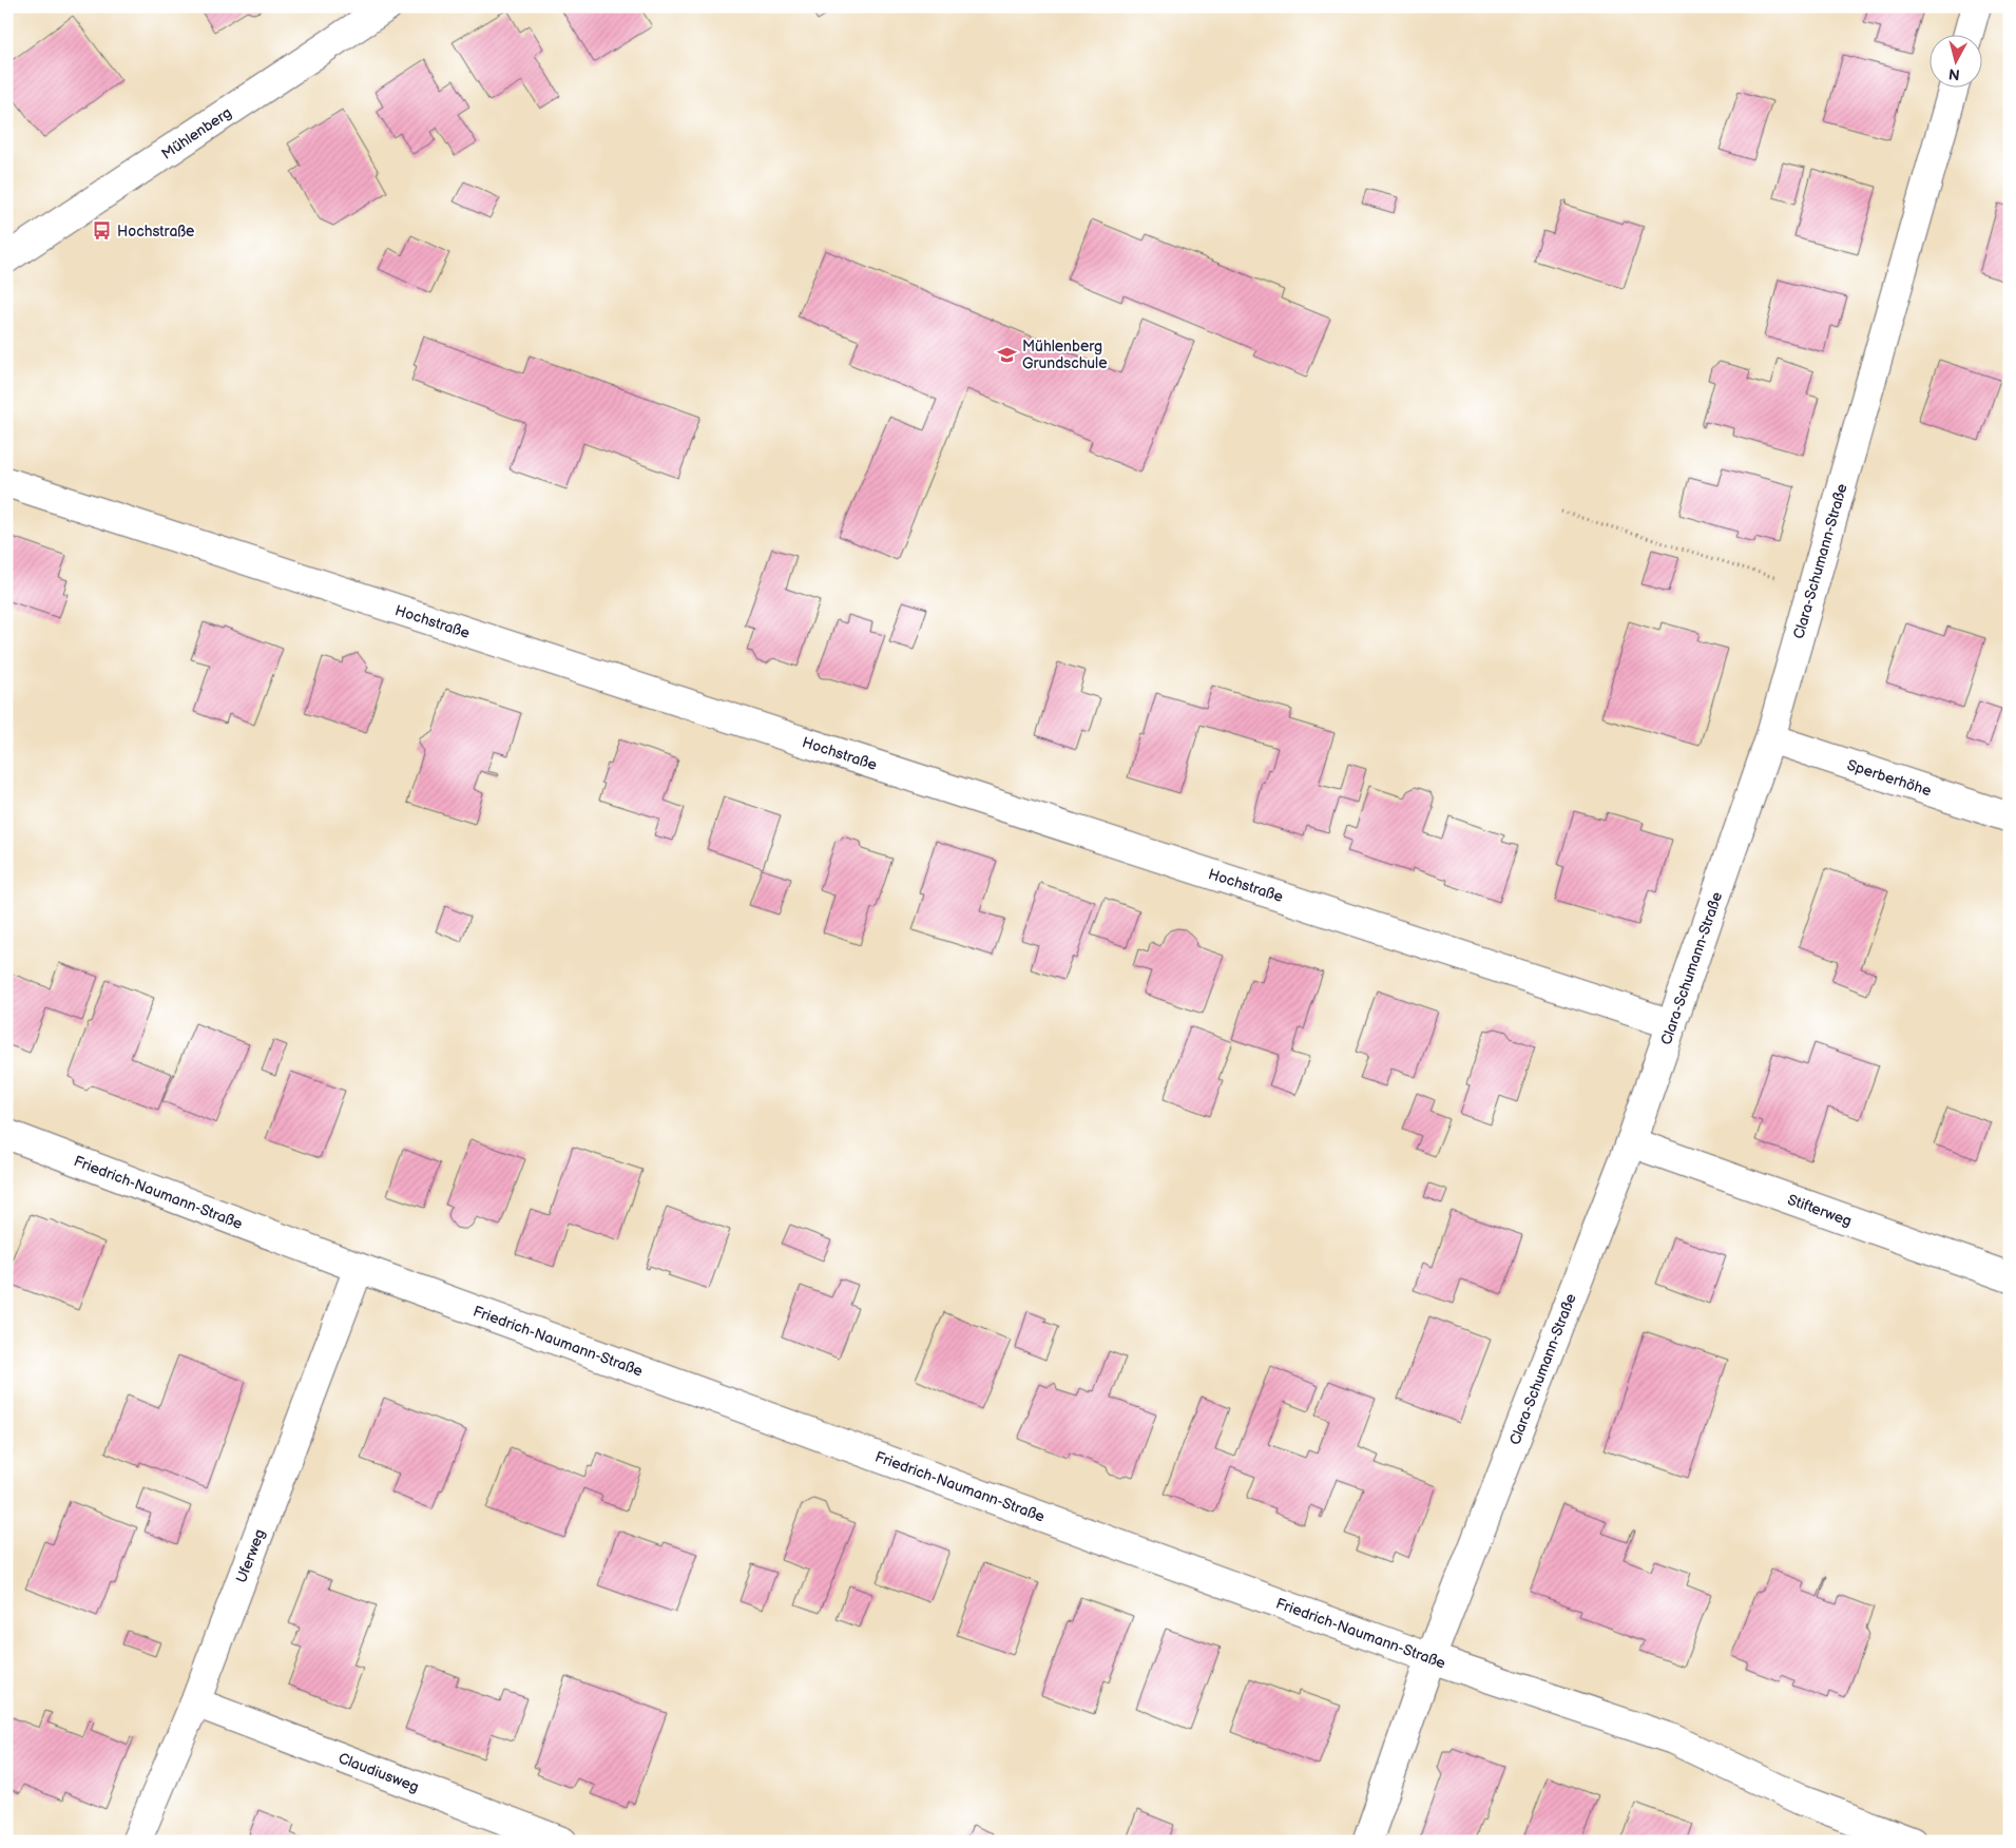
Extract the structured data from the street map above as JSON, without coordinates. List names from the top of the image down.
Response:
{
  "streets": {
    "street": [
      "Mühlenberg",
      "Clara-Schumann-Straße",
      "Hochstraße",
      "Sperberhöhe",
      "Friedrich-Naumann-Straße",
      "Stifterweg",
      "Uferweg",
      "Claudiusweg"
    ]
  },
  "crossings": [
    ["Clara-Schumann-Straße", "Hochstraße"],
    ["Clara-Schumann-Straße", "Sperberhöhe"],
    ["Clara-Schumann-Straße", "Friedrich-Naumann-Straße"],
    ["Clara-Schumann-Straße", "Stifterweg"],
    ["Friedrich-Naumann-Straße", "Uferweg"],
    ["Uferweg", "Claudiusweg"]
  ],
  "places": {
    "bus stop": ["Hochstraße"],
    "school or university": ["Mühlenberg Grundschule"]
  },
  "north": "bottom"
}
